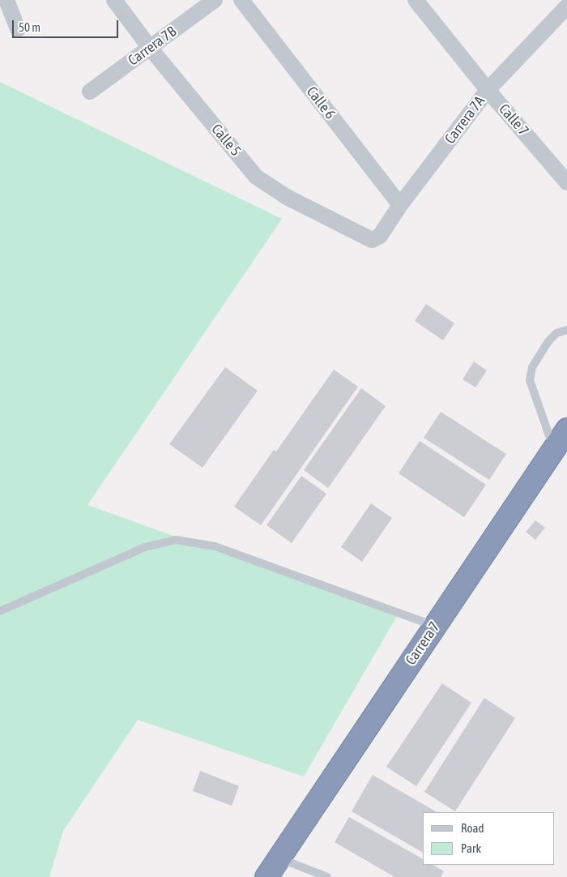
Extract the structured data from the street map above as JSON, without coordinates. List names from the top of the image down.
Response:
{
  "streets": {
    "highway": ["Carrera 7"],
    "street": [
      "Carrera 7B",
      "Calle 6",
      "Carrera 7A",
      "Calle 7",
      "Calle 5"
    ]
  },
  "crossings": [
    ["Carrera 7B", "Calle 5"],
    ["Calle 6", "Carrera 7A"],
    ["Carrera 7A", "Calle 7"],
    ["Carrera 7A", "Calle 5"]
  ],
  "legend": ["Road", "Park"],
  "scale_bar": "50 m"
}
